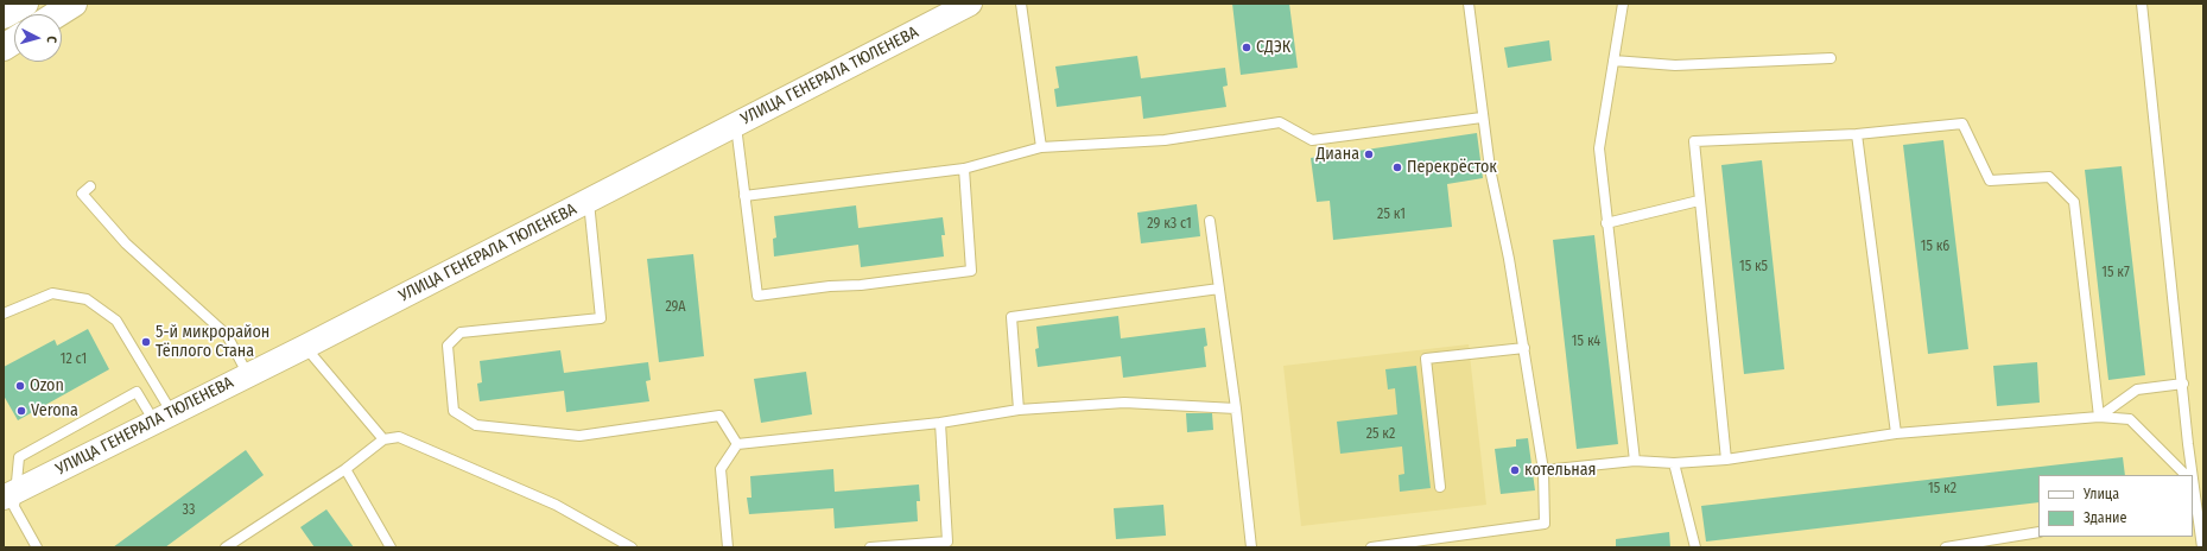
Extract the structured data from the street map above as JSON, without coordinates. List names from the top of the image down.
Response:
{
  "streets": {
    "street": ["УЛИЦА ГЕНЕРАЛА ТЮЛЕНЕВА"]
  },
  "places": [
    "СДЭК",
    "Диана",
    "Перекрёсток",
    "5-й микрорайон Тёплого Стана",
    "Ozon",
    "Verona",
    "котельная"
  ],
  "house_numbers": [
    "25 к1",
    "29 к3 с1",
    "15 к6",
    "15 к5",
    "15 к7",
    "29А",
    "15 к4",
    "12 с1",
    "25 к2",
    "15 к2",
    "33"
  ],
  "legend": ["Улица", "Здание"],
  "north": "right"
}
